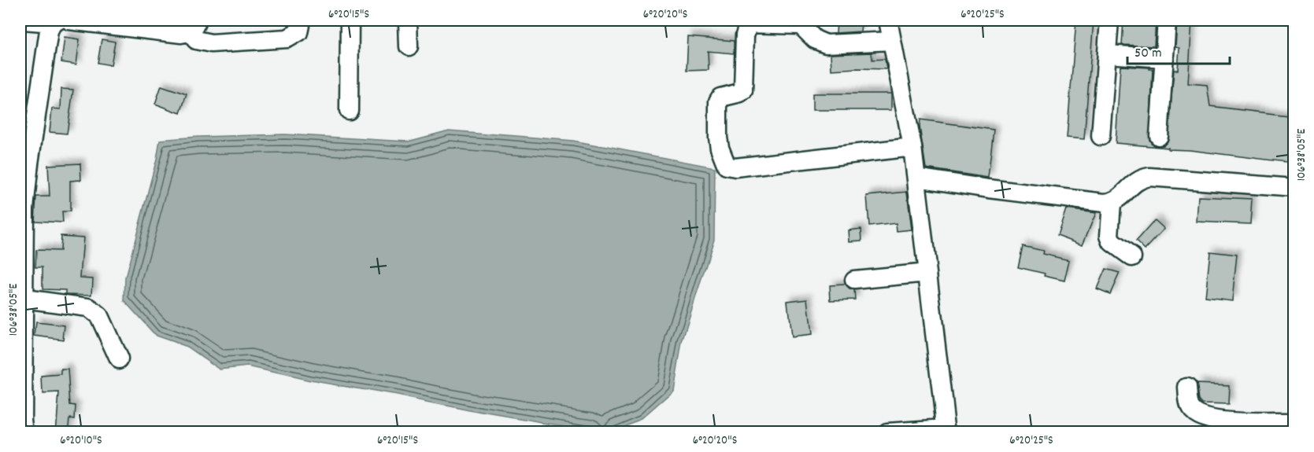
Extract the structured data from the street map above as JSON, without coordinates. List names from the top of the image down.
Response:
{
  "scale_bar": "50 m",
  "coordinates": [
    "6°20'15\"S",
    "6°20'20\"S",
    "6°20'25\"S",
    "106°38'05\"E",
    "6°20'10\"S"
  ]
}
